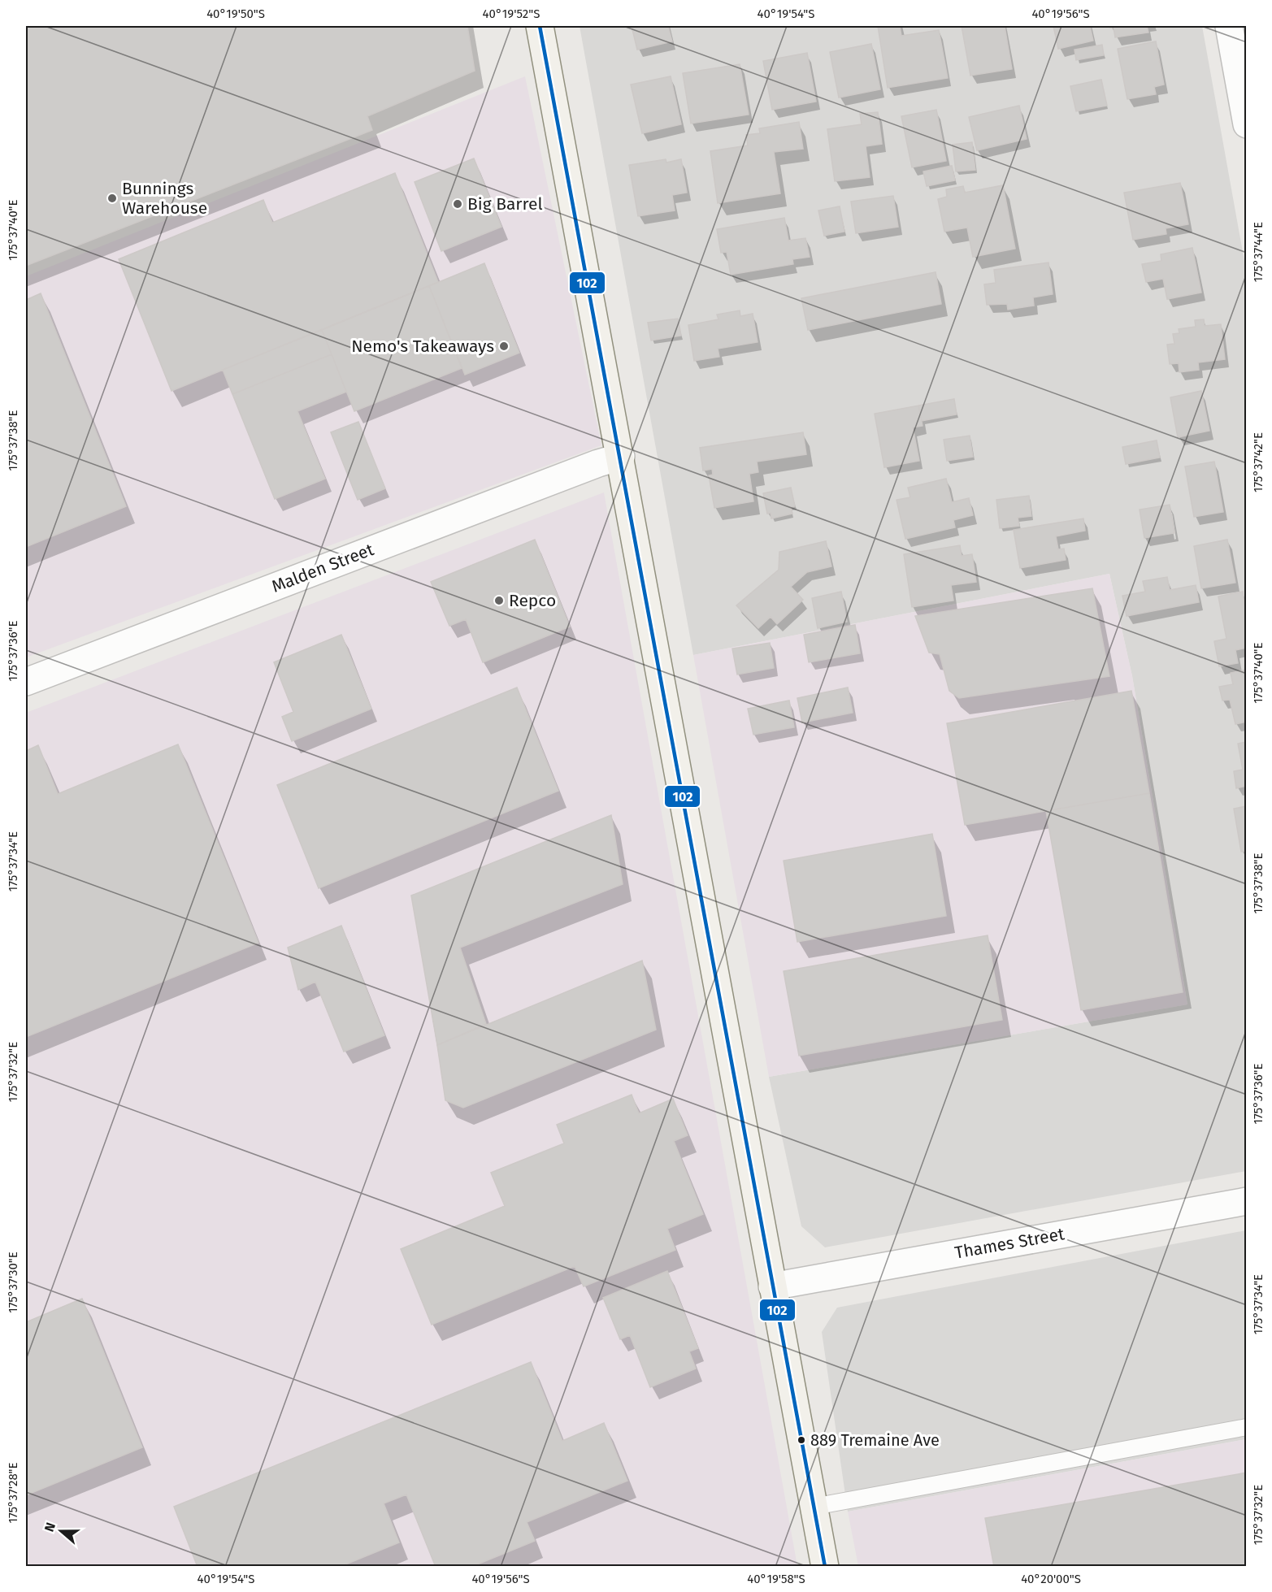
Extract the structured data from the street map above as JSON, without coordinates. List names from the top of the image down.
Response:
{
  "streets": {
    "street": ["Malden Street", "Thames Street"]
  },
  "places": [
    "Bunnings Warehouse",
    "Big Barrel",
    "Nemo's Takeaways",
    "Repco",
    "889 Tremaine Ave"
  ],
  "lines": ["transit line 102"],
  "north": "left",
  "coordinates": [
    "40°19'50\"S",
    "40°19'52\"S",
    "40°19'54\"S",
    "40°19'56\"S",
    "175°37'40\"E",
    "175°37'44\"E",
    "175°37'38\"E",
    "175°37'42\"E",
    "175°37'36\"E",
    "175°37'34\"E",
    "175°37'32\"E",
    "175°37'30\"E",
    "175°37'28\"E",
    "40°19'58\"S",
    "40°20'00\"S"
  ]
}
